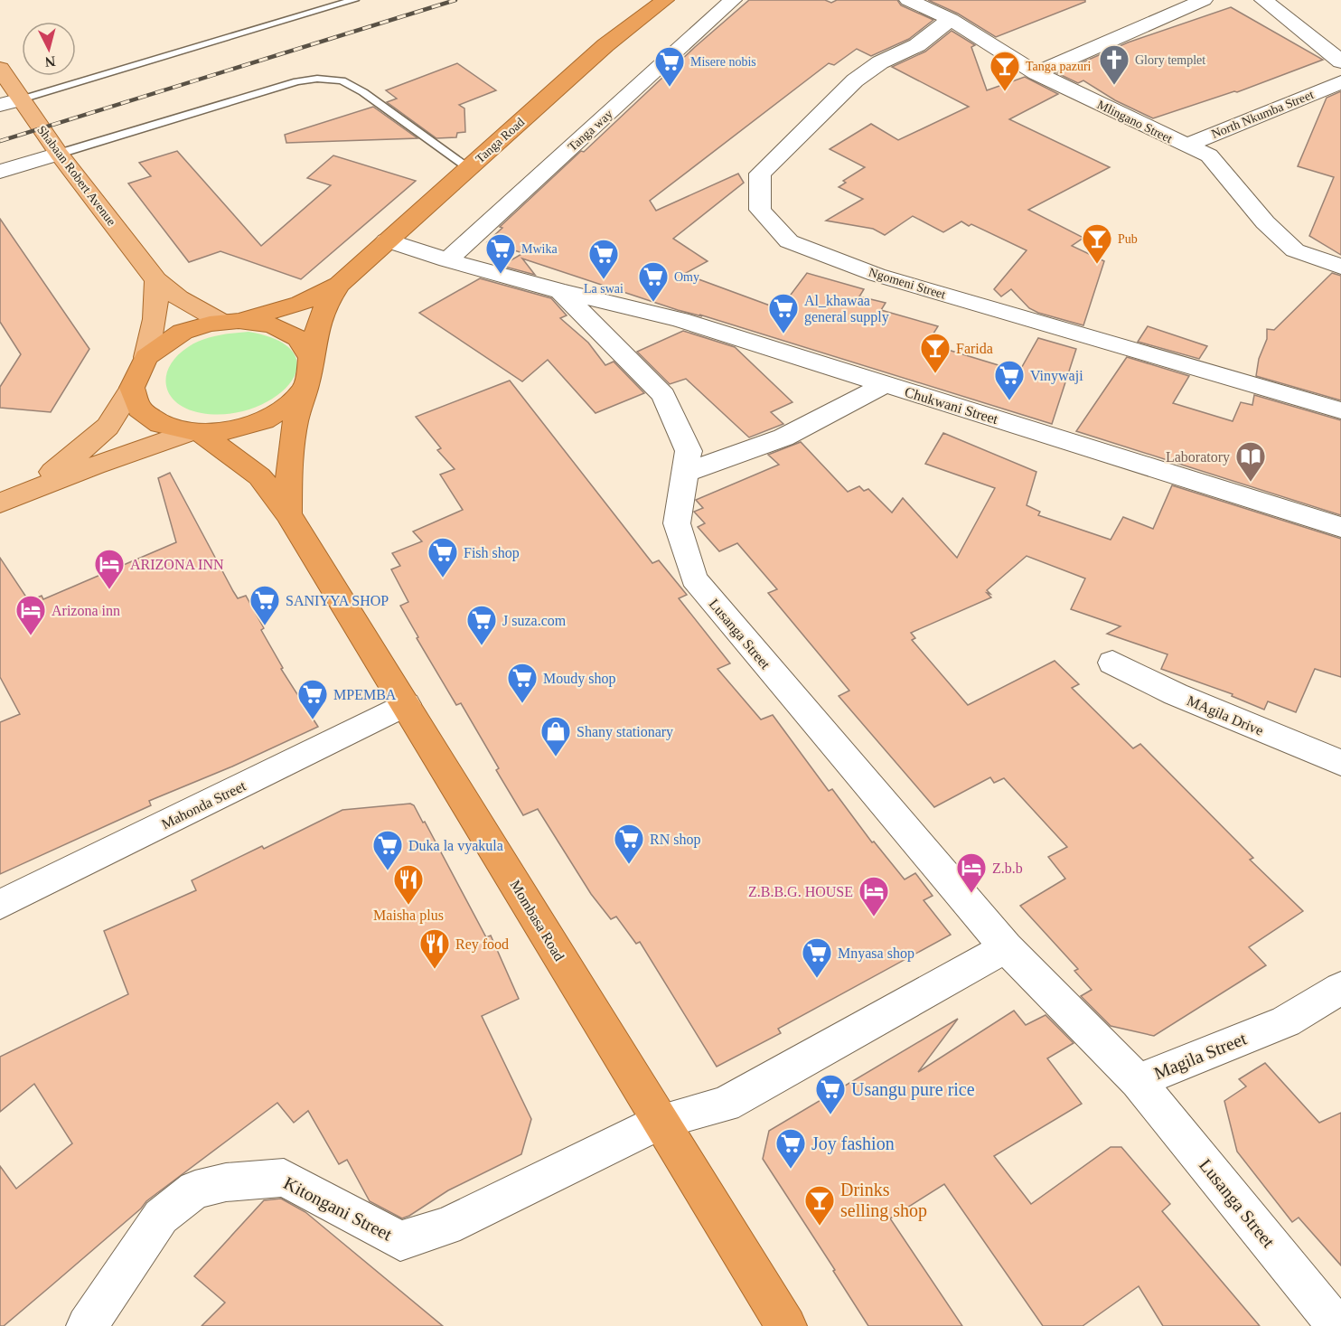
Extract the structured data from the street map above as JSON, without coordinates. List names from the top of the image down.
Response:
{
  "streets": {
    "highway": ["Tanga Road", "Mombasa Road"],
    "main road": ["Shabaan Robert Avenue"],
    "street": [
      "North Nkumba Street",
      "Mlingano Street",
      "Tanga way",
      "Ngomeni Street",
      "Chukwani Street",
      "Lusanga Street",
      "MAgila Drive",
      "Mahonda Street",
      "Magila Street",
      "Kitongani Street"
    ]
  },
  "crossings": [
    ["North Nkumba Street", "Mlingano Street"],
    ["Mlingano Street", "Ngomeni Street"],
    ["Tanga way", "Chukwani Street"],
    ["Tanga Road", "Chukwani Street"],
    ["Shabaan Robert Avenue", "Mombasa Road"],
    ["Chukwani Street", "Lusanga Street"],
    ["Lusanga Street", "Magila Street"],
    ["Lusanga Street", "Kitongani Street"],
    ["Mahonda Street", "Mombasa Road"],
    ["Mombasa Road", "Kitongani Street"],
    ["Magila Street", "Kitongani Street"]
  ],
  "places": {
    "church": ["Glory templet"],
    "supermarket": [
      "Misere nobis",
      "Mwika",
      "La swai",
      "Omy",
      "Al_khawaa general supply",
      "Vinywaji",
      "Fish shop",
      "SANIYYA SHOP",
      "J suza.com",
      "Moudy shop",
      "MPEMBA",
      "RN shop",
      "Duka la vyakula",
      "Mnyasa shop",
      "Usangu pure rice",
      "Joy fashion"
    ],
    "bar": [
      "Tanga pazuri",
      "Pub",
      "Farida",
      "Drinks selling shop"
    ],
    "library": ["Laboratory"],
    "hotel": [
      "ARIZONA INN",
      "Arizona inn",
      "Z.b.b",
      "Z.B.B.G. HOUSE"
    ],
    "shop": ["Shany stationary"],
    "restaurant": ["Maisha plus", "Rey food"]
  },
  "north": "bottom"
}
